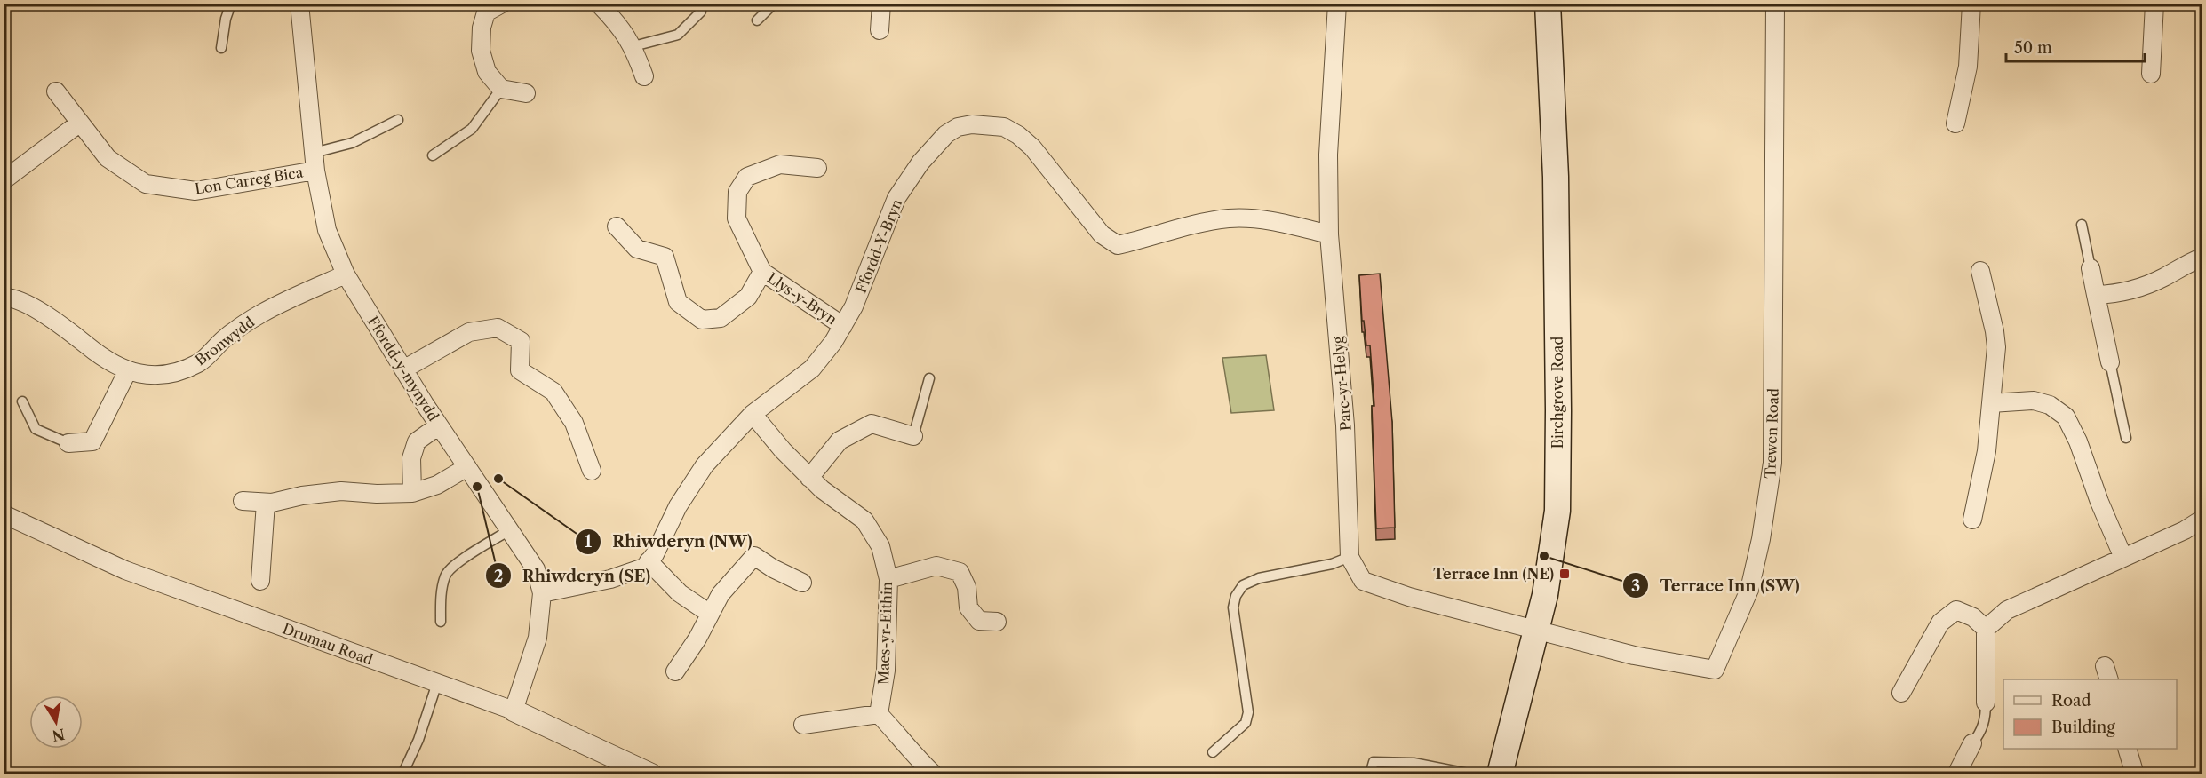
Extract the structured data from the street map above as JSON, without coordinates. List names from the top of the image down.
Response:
{
  "streets": {
    "main road": ["Birchgrove Road"],
    "street": [
      "Lon Carreg Bica",
      "Ffordd-Y-Bryn",
      "Llys-y-Bryn",
      "Bronwydd",
      "Ffordd-y-mynydd",
      "Parc-yr-Helyg",
      "Trewen Road",
      "Maes-yr-Eithin",
      "Drumau Road"
    ]
  },
  "crossings": [
    ["Lon Carreg Bica", "Ffordd-y-mynydd"],
    ["Ffordd-Y-Bryn", "Llys-y-Bryn"],
    ["Ffordd-Y-Bryn", "Ffordd-y-mynydd"],
    ["Ffordd-Y-Bryn", "Parc-yr-Helyg"],
    ["Ffordd-Y-Bryn", "Maes-yr-Eithin"],
    ["Bronwydd", "Ffordd-y-mynydd"],
    ["Ffordd-y-mynydd", "Drumau Road"],
    ["Parc-yr-Helyg", "Birchgrove Road"],
    ["Parc-yr-Helyg", "Trewen Road"],
    ["Birchgrove Road", "Trewen Road"]
  ],
  "places": {
    "other": ["Rhiwderyn (NW)", "Rhiwderyn (SE)", "Terrace Inn (SW)"],
    "transit": ["Terrace Inn (NE)"]
  },
  "legend": ["Road", "Building"],
  "scale_bar": "50 m",
  "north": "bottom"
}
